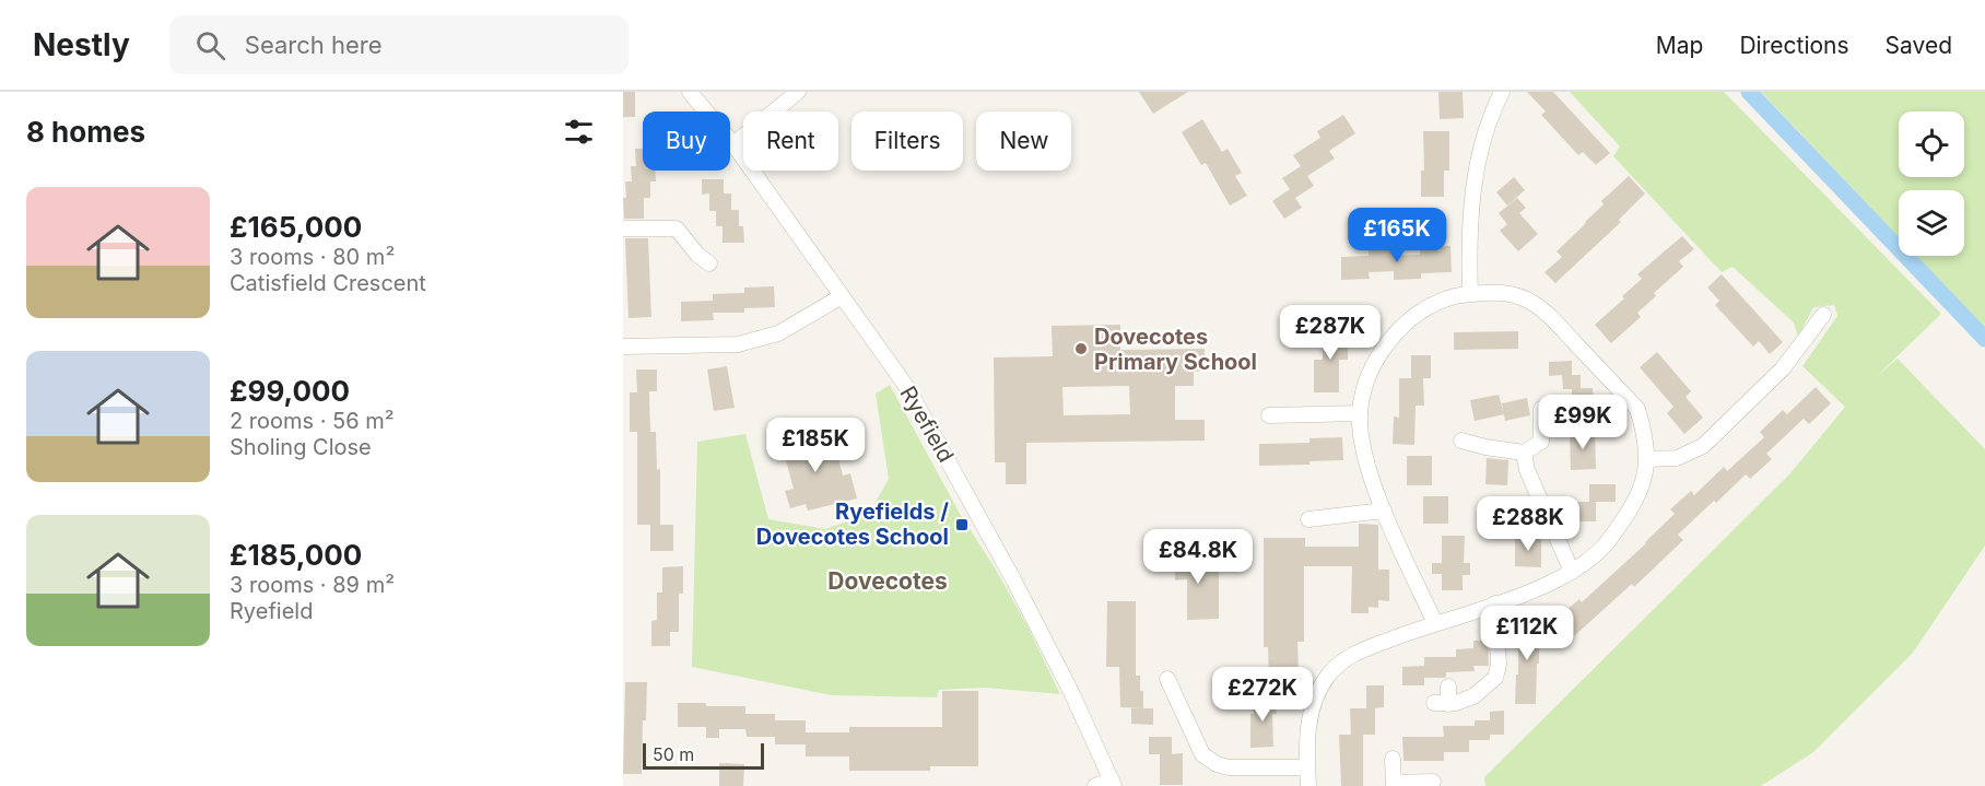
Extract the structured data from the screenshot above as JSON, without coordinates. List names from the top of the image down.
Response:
{
  "streets": {
    "street": ["Ryefield"]
  },
  "districts": ["Dovecotes"],
  "places": {
    "other": ["Dovecotes Primary School"],
    "transit": ["Ryefields / Dovecotes School"]
  },
  "scale_bar": "50 m",
  "page": {
    "header": "Nestly",
    "search": "Search here",
    "nav": ["Map", "Directions", "Saved"],
    "heading": "8 homes",
    "chip": [
      "Buy",
      "Rent",
      "Filters",
      "New"
    ],
    "list": [
      {
        "name": "£165,000",
        "note": "3 rooms · 80 m² · Catisfield Crescent"
      },
      {
        "name": "£99,000",
        "note": "2 rooms · 56 m² · Sholing Close"
      },
      {
        "name": "£185,000",
        "note": "3 rooms · 89 m² · Ryefield"
      }
    ],
    "price": [
      "£165K",
      "£287K",
      "£99K",
      "£185K",
      "£288K",
      "£84.8K",
      "£112K",
      "£272K"
    ],
    "scale": "50 m"
  }
}
